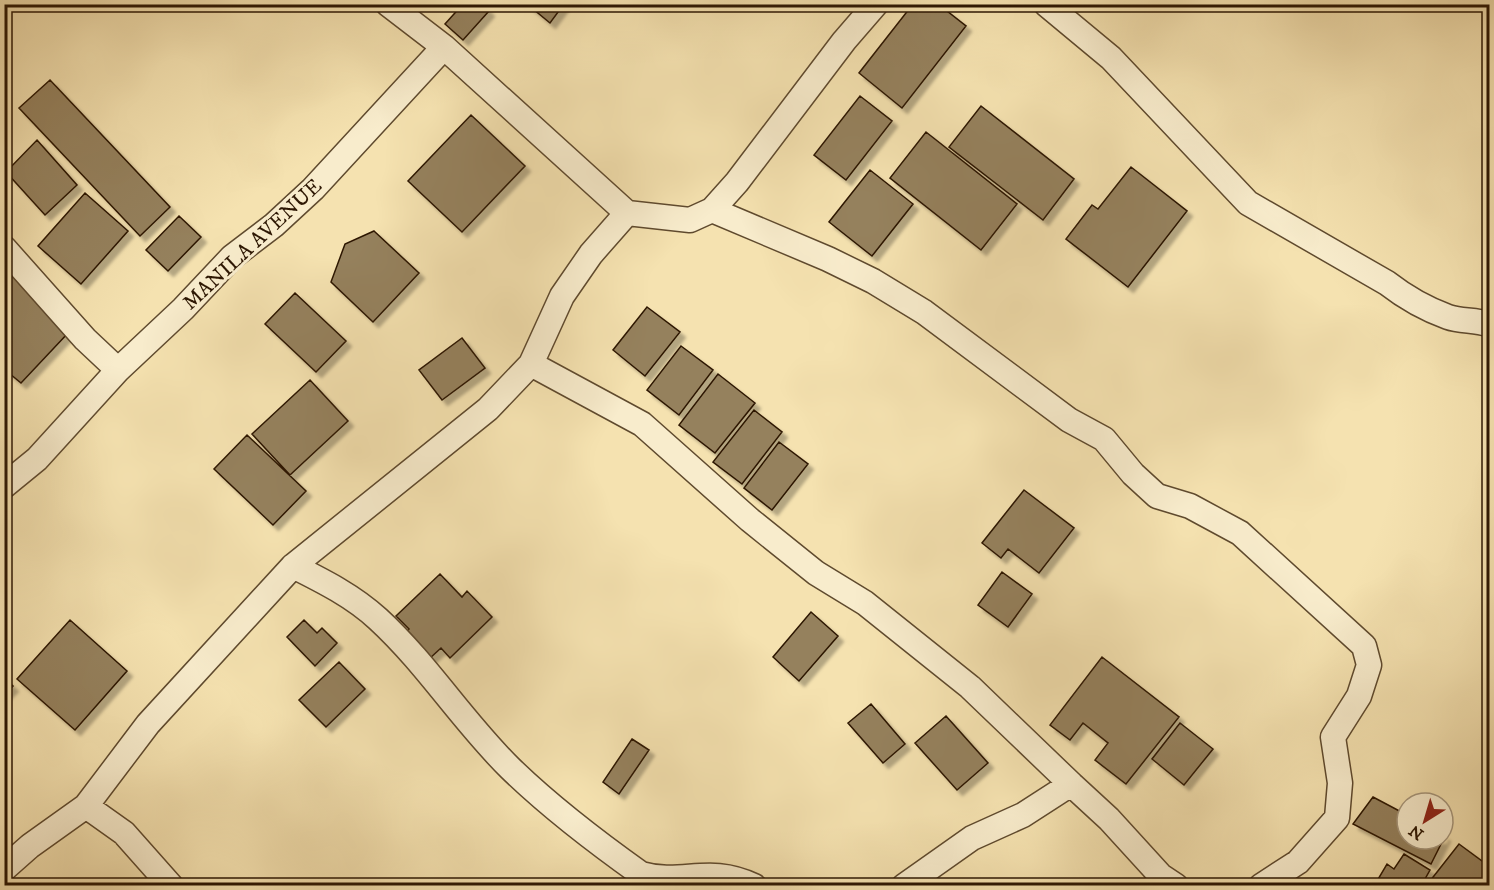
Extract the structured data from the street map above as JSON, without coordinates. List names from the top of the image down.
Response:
{
  "streets": {
    "street": ["MANILA AVENUE"]
  },
  "north": "bottom left"
}
